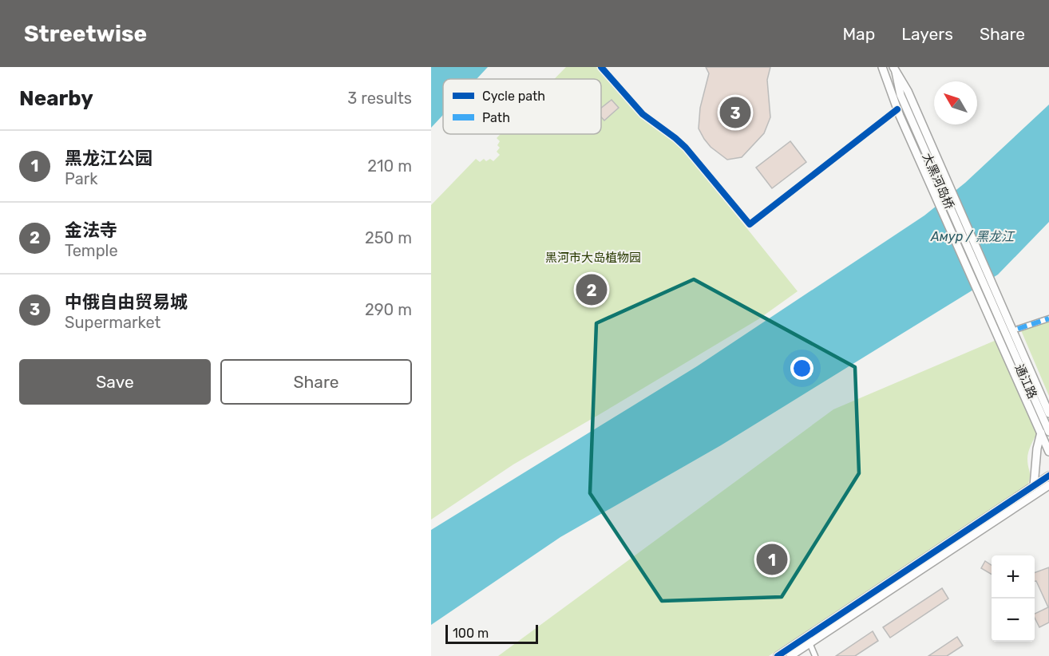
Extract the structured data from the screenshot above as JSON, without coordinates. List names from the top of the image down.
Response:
{
  "streets": {
    "main road": ["大黑河岛桥", "通江路"]
  },
  "crossings": [
    ["大黑河岛桥", "通江路"]
  ],
  "water": ["Амур / 黑龙江"],
  "parks": ["黑河市大岛植物园"],
  "legend": ["Cycle path", "Path"],
  "scale_bar": "100 m",
  "north": "top left",
  "page": {
    "header": "Streetwise",
    "nav": ["Map", "Layers", "Share"],
    "heading": ["Nearby", "3 results"],
    "pins": ["3", "2", "1"],
    "list": [
      {
        "mark": "1",
        "name": "黑龙江公园",
        "note": "Park",
        "value": "210 m"
      },
      {
        "mark": "2",
        "name": "金法寺",
        "note": "Temple",
        "value": "250 m"
      },
      {
        "mark": "3",
        "name": "中俄自由贸易城",
        "note": "Supermarket",
        "value": "290 m"
      }
    ],
    "buttons": ["Save", "Share"],
    "map_buttons": ["+", "−"],
    "scale": "100 m"
  }
}
